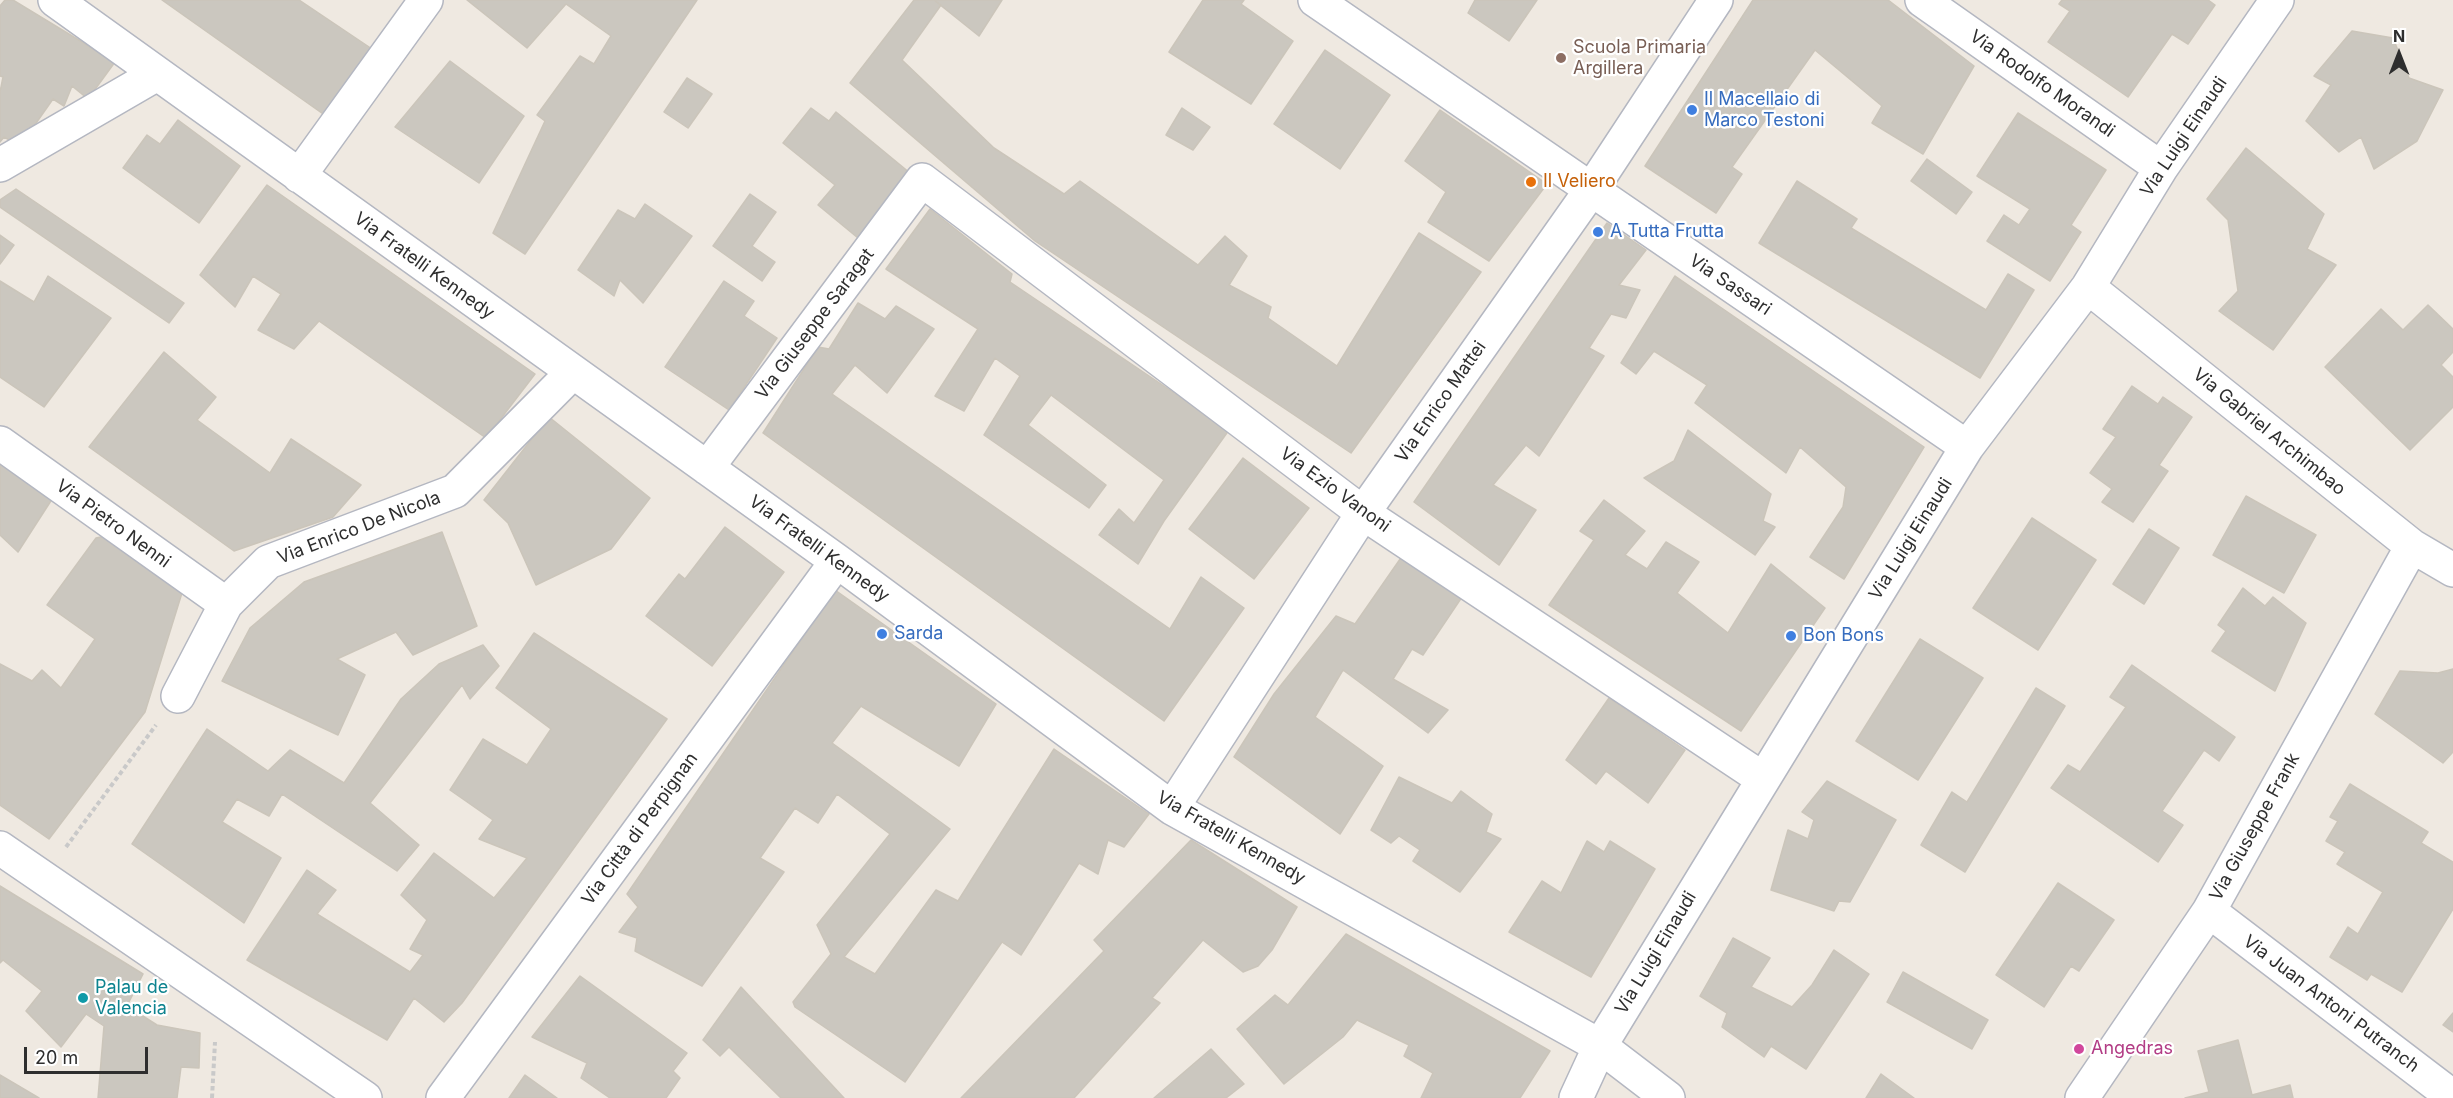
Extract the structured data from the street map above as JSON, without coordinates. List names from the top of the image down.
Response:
{
  "streets": {
    "street": [
      "Via Rodolfo Morandi",
      "Via Luigi Einaudi",
      "Via Fratelli Kennedy",
      "Via Sassari",
      "Via Giuseppe Saragat",
      "Via Enrico Mattei",
      "Via Gabriel Archimbao",
      "Via Ezio Vanoni",
      "Via Pietro Nenni",
      "Via Enrico De Nicola",
      "Via Giuseppe Frank",
      "Via Città di Perpignan",
      "Via Juan Antoni Putranch"
    ]
  },
  "crossings": [
    ["Via Rodolfo Morandi", "Via Luigi Einaudi"],
    ["Via Luigi Einaudi", "Via Fratelli Kennedy"],
    ["Via Luigi Einaudi", "Via Sassari"],
    ["Via Luigi Einaudi", "Via Gabriel Archimbao"],
    ["Via Luigi Einaudi", "Via Ezio Vanoni"],
    ["Via Fratelli Kennedy", "Via Giuseppe Saragat"],
    ["Via Fratelli Kennedy", "Via Enrico Mattei"],
    ["Via Fratelli Kennedy", "Via Enrico De Nicola"],
    ["Via Fratelli Kennedy", "Via Città di Perpignan"],
    ["Via Sassari", "Via Enrico Mattei"],
    ["Via Giuseppe Saragat", "Via Ezio Vanoni"],
    ["Via Enrico Mattei", "Via Ezio Vanoni"],
    ["Via Gabriel Archimbao", "Via Giuseppe Frank"],
    ["Via Pietro Nenni", "Via Enrico De Nicola"],
    ["Via Giuseppe Frank", "Via Juan Antoni Putranch"]
  ],
  "places": [
    "Scuola Primaria Argillera",
    "Il Macellaio di Marco Testoni",
    "Il Veliero",
    "A Tutta Frutta",
    "Sarda",
    "Bon Bons",
    "Palau de Valencia",
    "Angedras"
  ],
  "scale_bar": "20 m",
  "north": "top"
}
